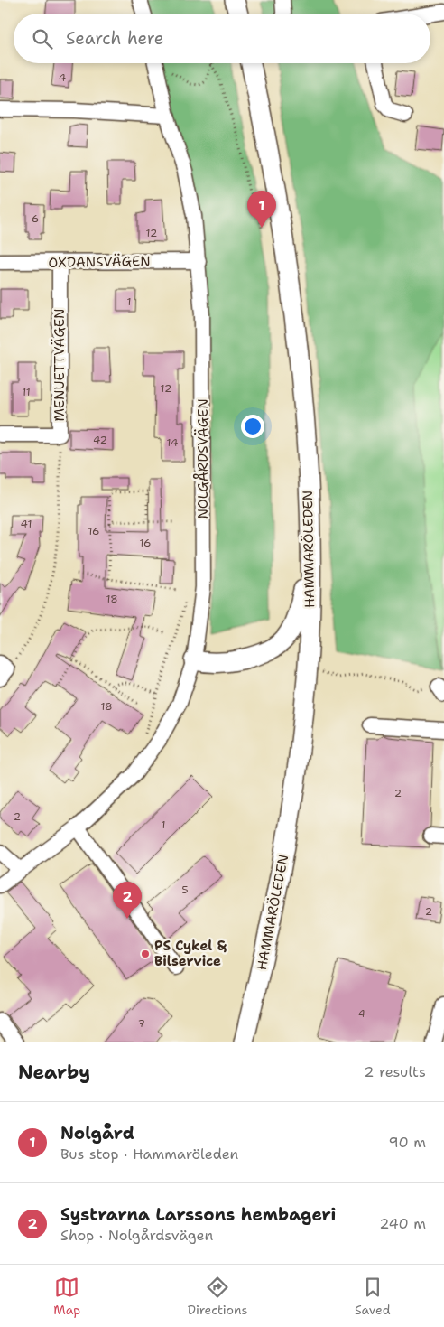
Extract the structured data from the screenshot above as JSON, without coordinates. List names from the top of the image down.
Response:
{
  "streets": {
    "main road": ["HAMMARÖLEDEN"],
    "street": ["OXDANSVÄGEN", "MENUETTVÄGEN", "NOLGÅRDSVÄGEN"]
  },
  "crossings": [
    ["OXDANSVÄGEN", "MENUETTVÄGEN"],
    ["OXDANSVÄGEN", "NOLGÅRDSVÄGEN"]
  ],
  "places": ["PS Cykel & Bilservice"],
  "house_numbers": [
    "4",
    "6",
    "12",
    "1",
    "12",
    "11",
    "42",
    "14",
    "41",
    "16",
    "16",
    "18",
    "18",
    "2",
    "2",
    "1",
    "5",
    "2",
    "4",
    "7"
  ],
  "page": {
    "search": "Search here",
    "pins": ["1", "2"],
    "heading": ["Nearby", "2 results"],
    "list": [
      {
        "mark": "1",
        "name": "Nolgård",
        "note": "Bus stop · Hammaröleden",
        "value": "90 m"
      },
      {
        "mark": "2",
        "name": "Systrarna Larssons hembageri",
        "note": "Shop · Nolgårdsvägen",
        "value": "240 m"
      }
    ],
    "nav": ["Map", "Directions", "Saved"]
  }
}
